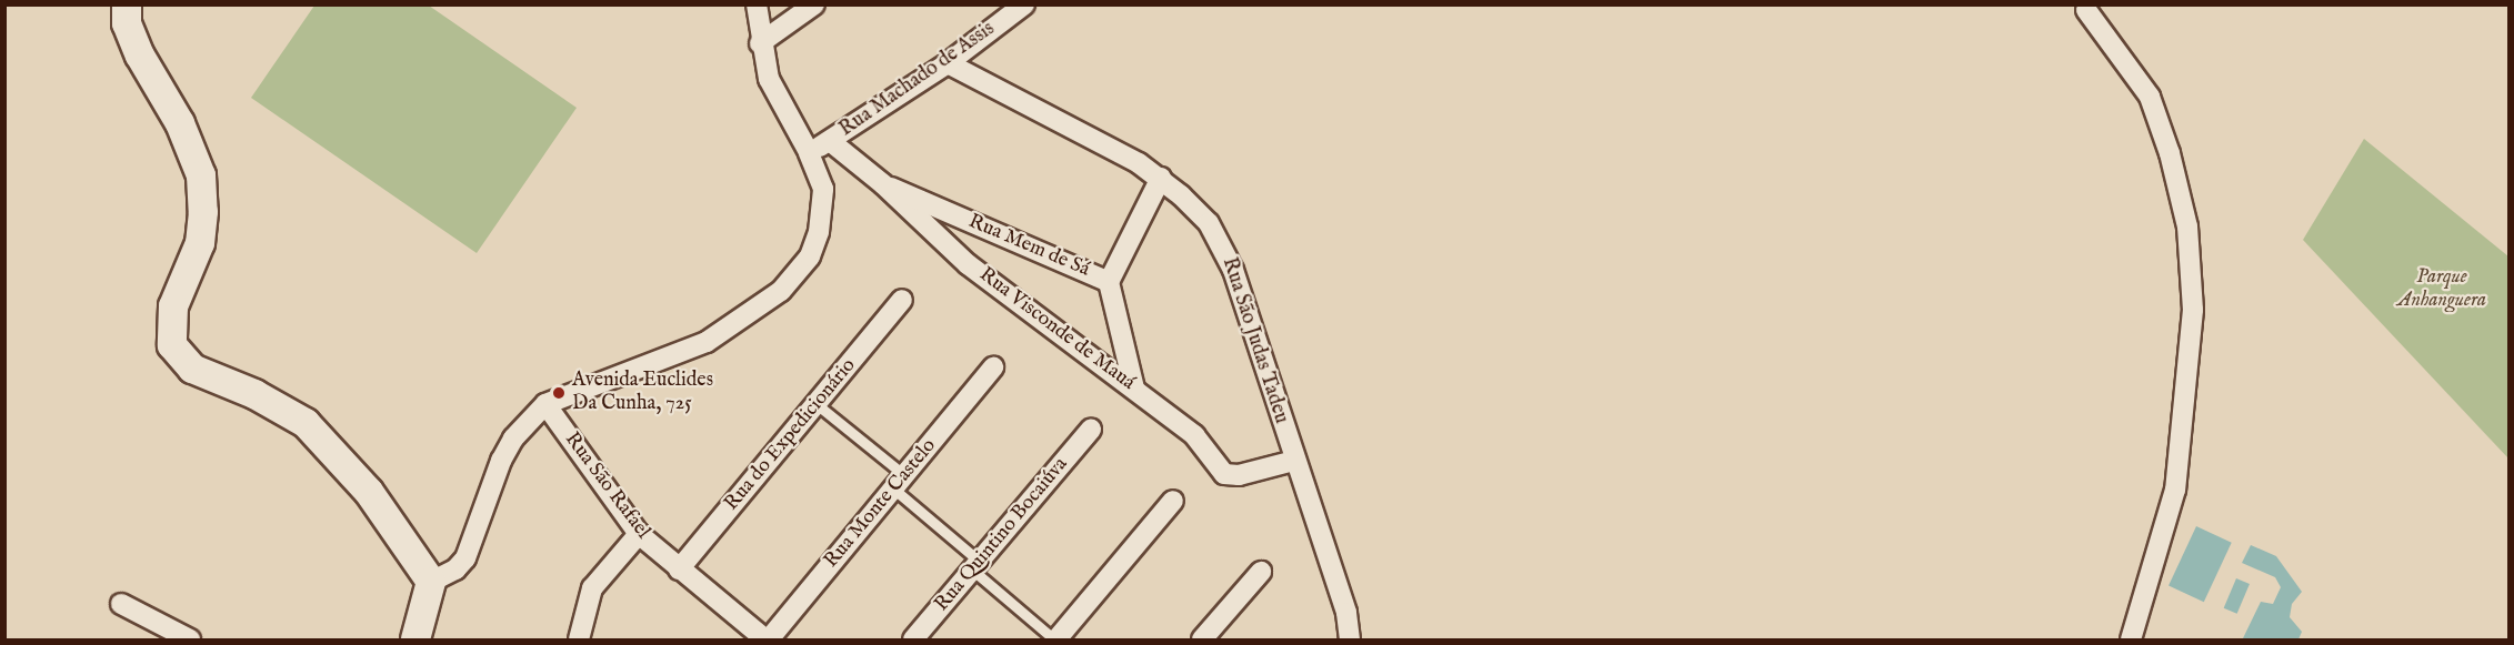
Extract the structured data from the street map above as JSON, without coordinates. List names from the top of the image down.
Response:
{
  "streets": {
    "street": [
      "Rua Machado de Assis",
      "Rua Mem de Sá",
      "Rua Visconde de Mauá",
      "Rua São Judas Tadeu",
      "Rua do Expedicionário",
      "Rua São Rafael",
      "Rua Monte Castelo",
      "Rua Quintino Bocaiúva"
    ]
  },
  "crossings": [
    ["Rua Machado de Assis", "Rua Visconde de Mauá"],
    ["Rua Machado de Assis", "Rua São Judas Tadeu"],
    ["Rua Mem de Sá", "Rua Visconde de Mauá"],
    ["Rua Visconde de Mauá", "Rua São Judas Tadeu"],
    ["Rua do Expedicionário", "Rua São Rafael"],
    ["Rua São Rafael", "Rua Monte Castelo"]
  ],
  "parks": ["Parque Anhanguera"],
  "places": ["Avenida Euclides Da Cunha, 725"]
}
